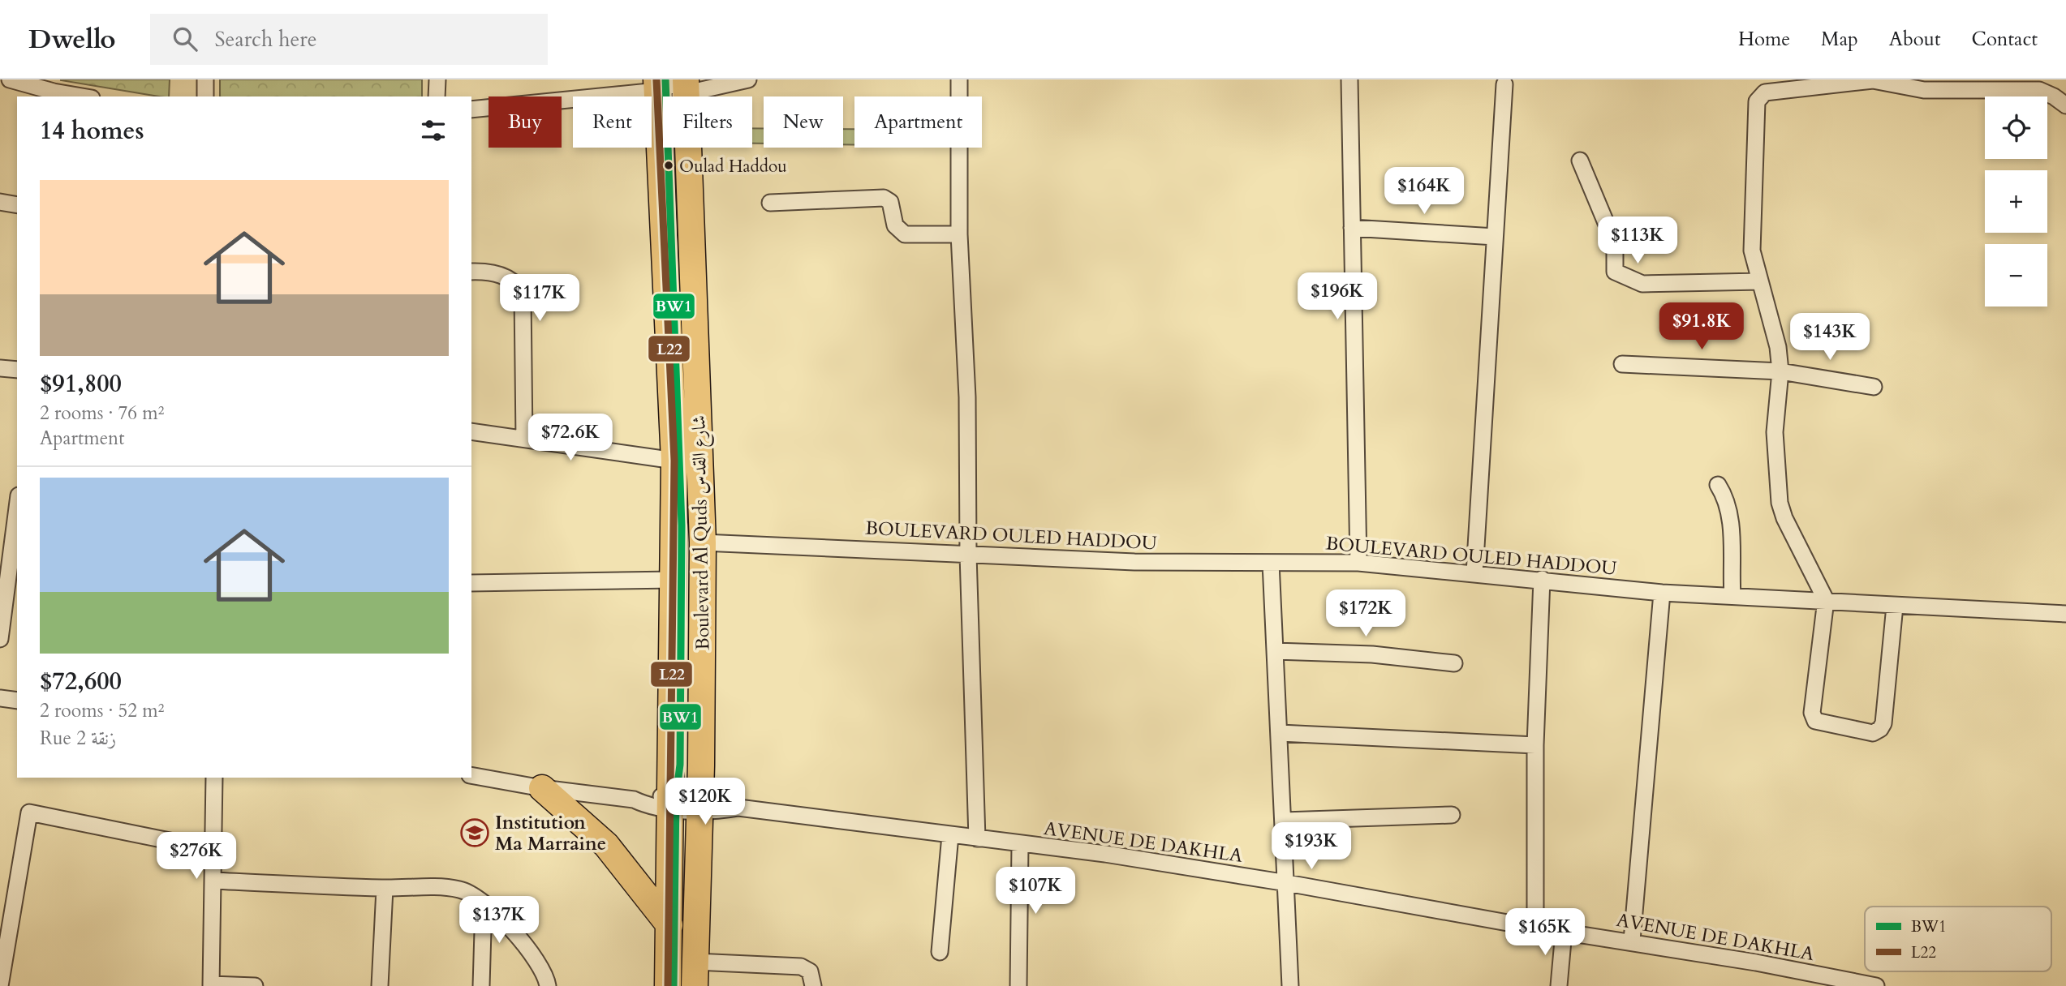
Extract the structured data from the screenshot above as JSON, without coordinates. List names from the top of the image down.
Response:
{
  "streets": {
    "main road": ["Boulevard Al Quds شارع القدس"],
    "street": ["BOULEVARD OULED HADDOU", "AVENUE DE DAKHLA"]
  },
  "crossings": [
    ["Boulevard Al Quds شارع القدس", "BOULEVARD OULED HADDOU"],
    ["Boulevard Al Quds شارع القدس", "AVENUE DE DAKHLA"]
  ],
  "places": {
    "other": ["Oulad Haddou"],
    "school or university": ["Institution Ma Marraine"]
  },
  "lines": ["transit line BW1", "transit line L22"],
  "legend": ["BW1", "L22"],
  "page": {
    "header": "Dwello",
    "search": "Search here",
    "nav": [
      "Home",
      "Map",
      "About",
      "Contact"
    ],
    "map_buttons": ["+", "−"],
    "chip": [
      "Buy",
      "Rent",
      "Filters",
      "New",
      "Apartment"
    ],
    "heading": "14 homes",
    "list": [
      {
        "name": "$91,800",
        "note": "2 rooms · 76 m² · Apartment"
      },
      {
        "name": "$72,600",
        "note": "2 rooms · 52 m² · Rue 2 زنقة"
      }
    ],
    "price": [
      "$164K",
      "$113K",
      "$196K",
      "$117K",
      "$91.8K",
      "$143K",
      "$72.6K",
      "$172K",
      "$120K",
      "$193K",
      "$276K",
      "$107K",
      "$137K",
      "$165K"
    ]
  }
}
